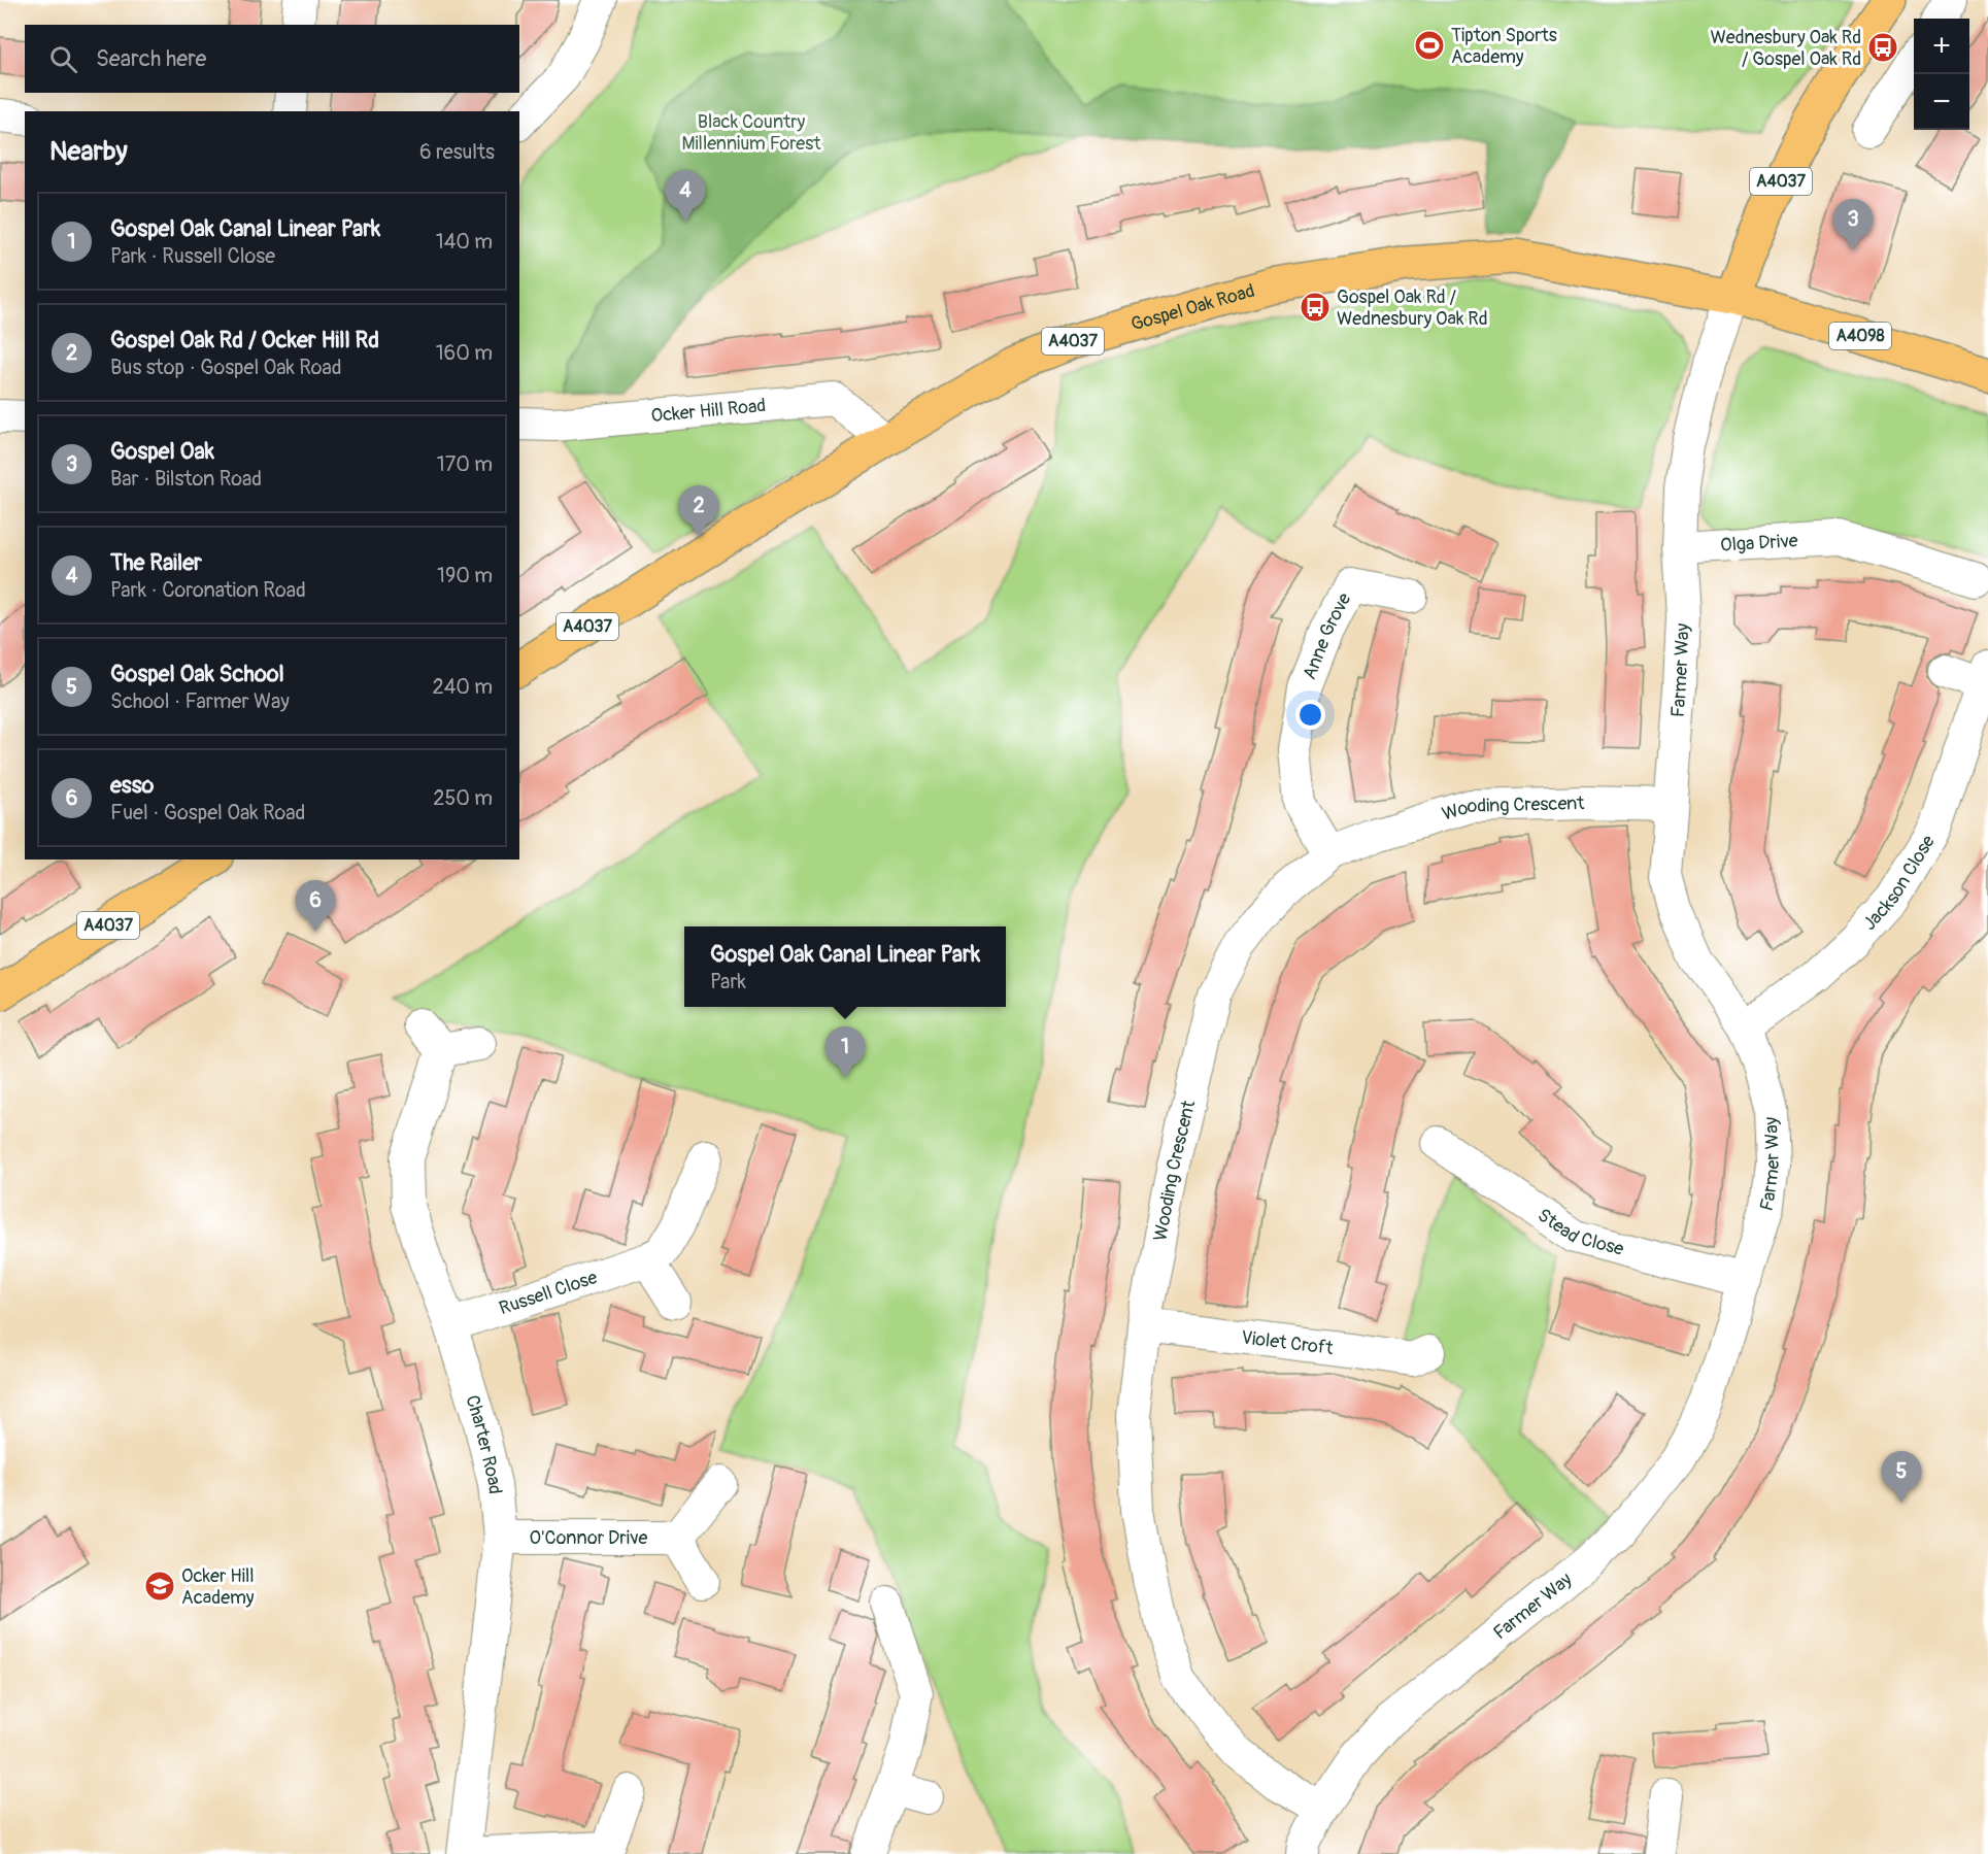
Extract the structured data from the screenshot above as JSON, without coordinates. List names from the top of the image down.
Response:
{
  "streets": {
    "main road": ["A4037", "Gospel Oak Road", "A4098"],
    "street": [
      "Ocker Hill Road",
      "Olga Drive",
      "Anne Grove",
      "Farmer Way",
      "Wooding Crescent",
      "Jackson Close",
      "Stead Close",
      "Russell Close",
      "Violet Croft",
      "Charter Road",
      "O'Connor Drive"
    ]
  },
  "crossings": [
    ["A4037", "Gospel Oak Road"],
    ["A4037", "A4098"],
    ["A4037", "Farmer Way"],
    ["Gospel Oak Road", "A4098"],
    ["Gospel Oak Road", "Ocker Hill Road"],
    ["Gospel Oak Road", "Farmer Way"],
    ["A4098", "Farmer Way"],
    ["Olga Drive", "Farmer Way"],
    ["Anne Grove", "Wooding Crescent"],
    ["Farmer Way", "Wooding Crescent"],
    ["Farmer Way", "Jackson Close"],
    ["Farmer Way", "Stead Close"],
    ["Wooding Crescent", "Violet Croft"],
    ["Russell Close", "Charter Road"],
    ["Charter Road", "O'Connor Drive"]
  ],
  "parks": ["Black Country Millennium Forest"],
  "places": {
    "sports": ["Tipton Sports Academy"],
    "bus stop": ["Wednesbury Oak Rd / Gospel Oak Rd", "Gospel Oak Rd / Wednesbury Oak Rd"],
    "school or university": ["Ocker Hill Academy"]
  },
  "page": {
    "map_buttons": ["+", "−"],
    "search": "Search here",
    "heading": ["Nearby", "6 results"],
    "pins": [
      "4",
      "3",
      "2",
      "6",
      "1",
      "5"
    ],
    "list": [
      {
        "mark": "1",
        "name": "Gospel Oak Canal Linear Park",
        "note": "Park · Russell Close",
        "value": "140 m"
      },
      {
        "mark": "2",
        "name": "Gospel Oak Rd / Ocker Hill Rd",
        "note": "Bus stop · Gospel Oak Road",
        "value": "160 m"
      },
      {
        "mark": "3",
        "name": "Gospel Oak",
        "note": "Bar · Bilston Road",
        "value": "170 m"
      },
      {
        "mark": "4",
        "name": "The Railer",
        "note": "Park · Coronation Road",
        "value": "190 m"
      },
      {
        "mark": "5",
        "name": "Gospel Oak School",
        "note": "School · Farmer Way",
        "value": "240 m"
      },
      {
        "mark": "6",
        "name": "esso",
        "note": "Fuel · Gospel Oak Road",
        "value": "250 m"
      }
    ],
    "popup": ["Gospel Oak Canal Linear Park", "Park"]
  }
}
